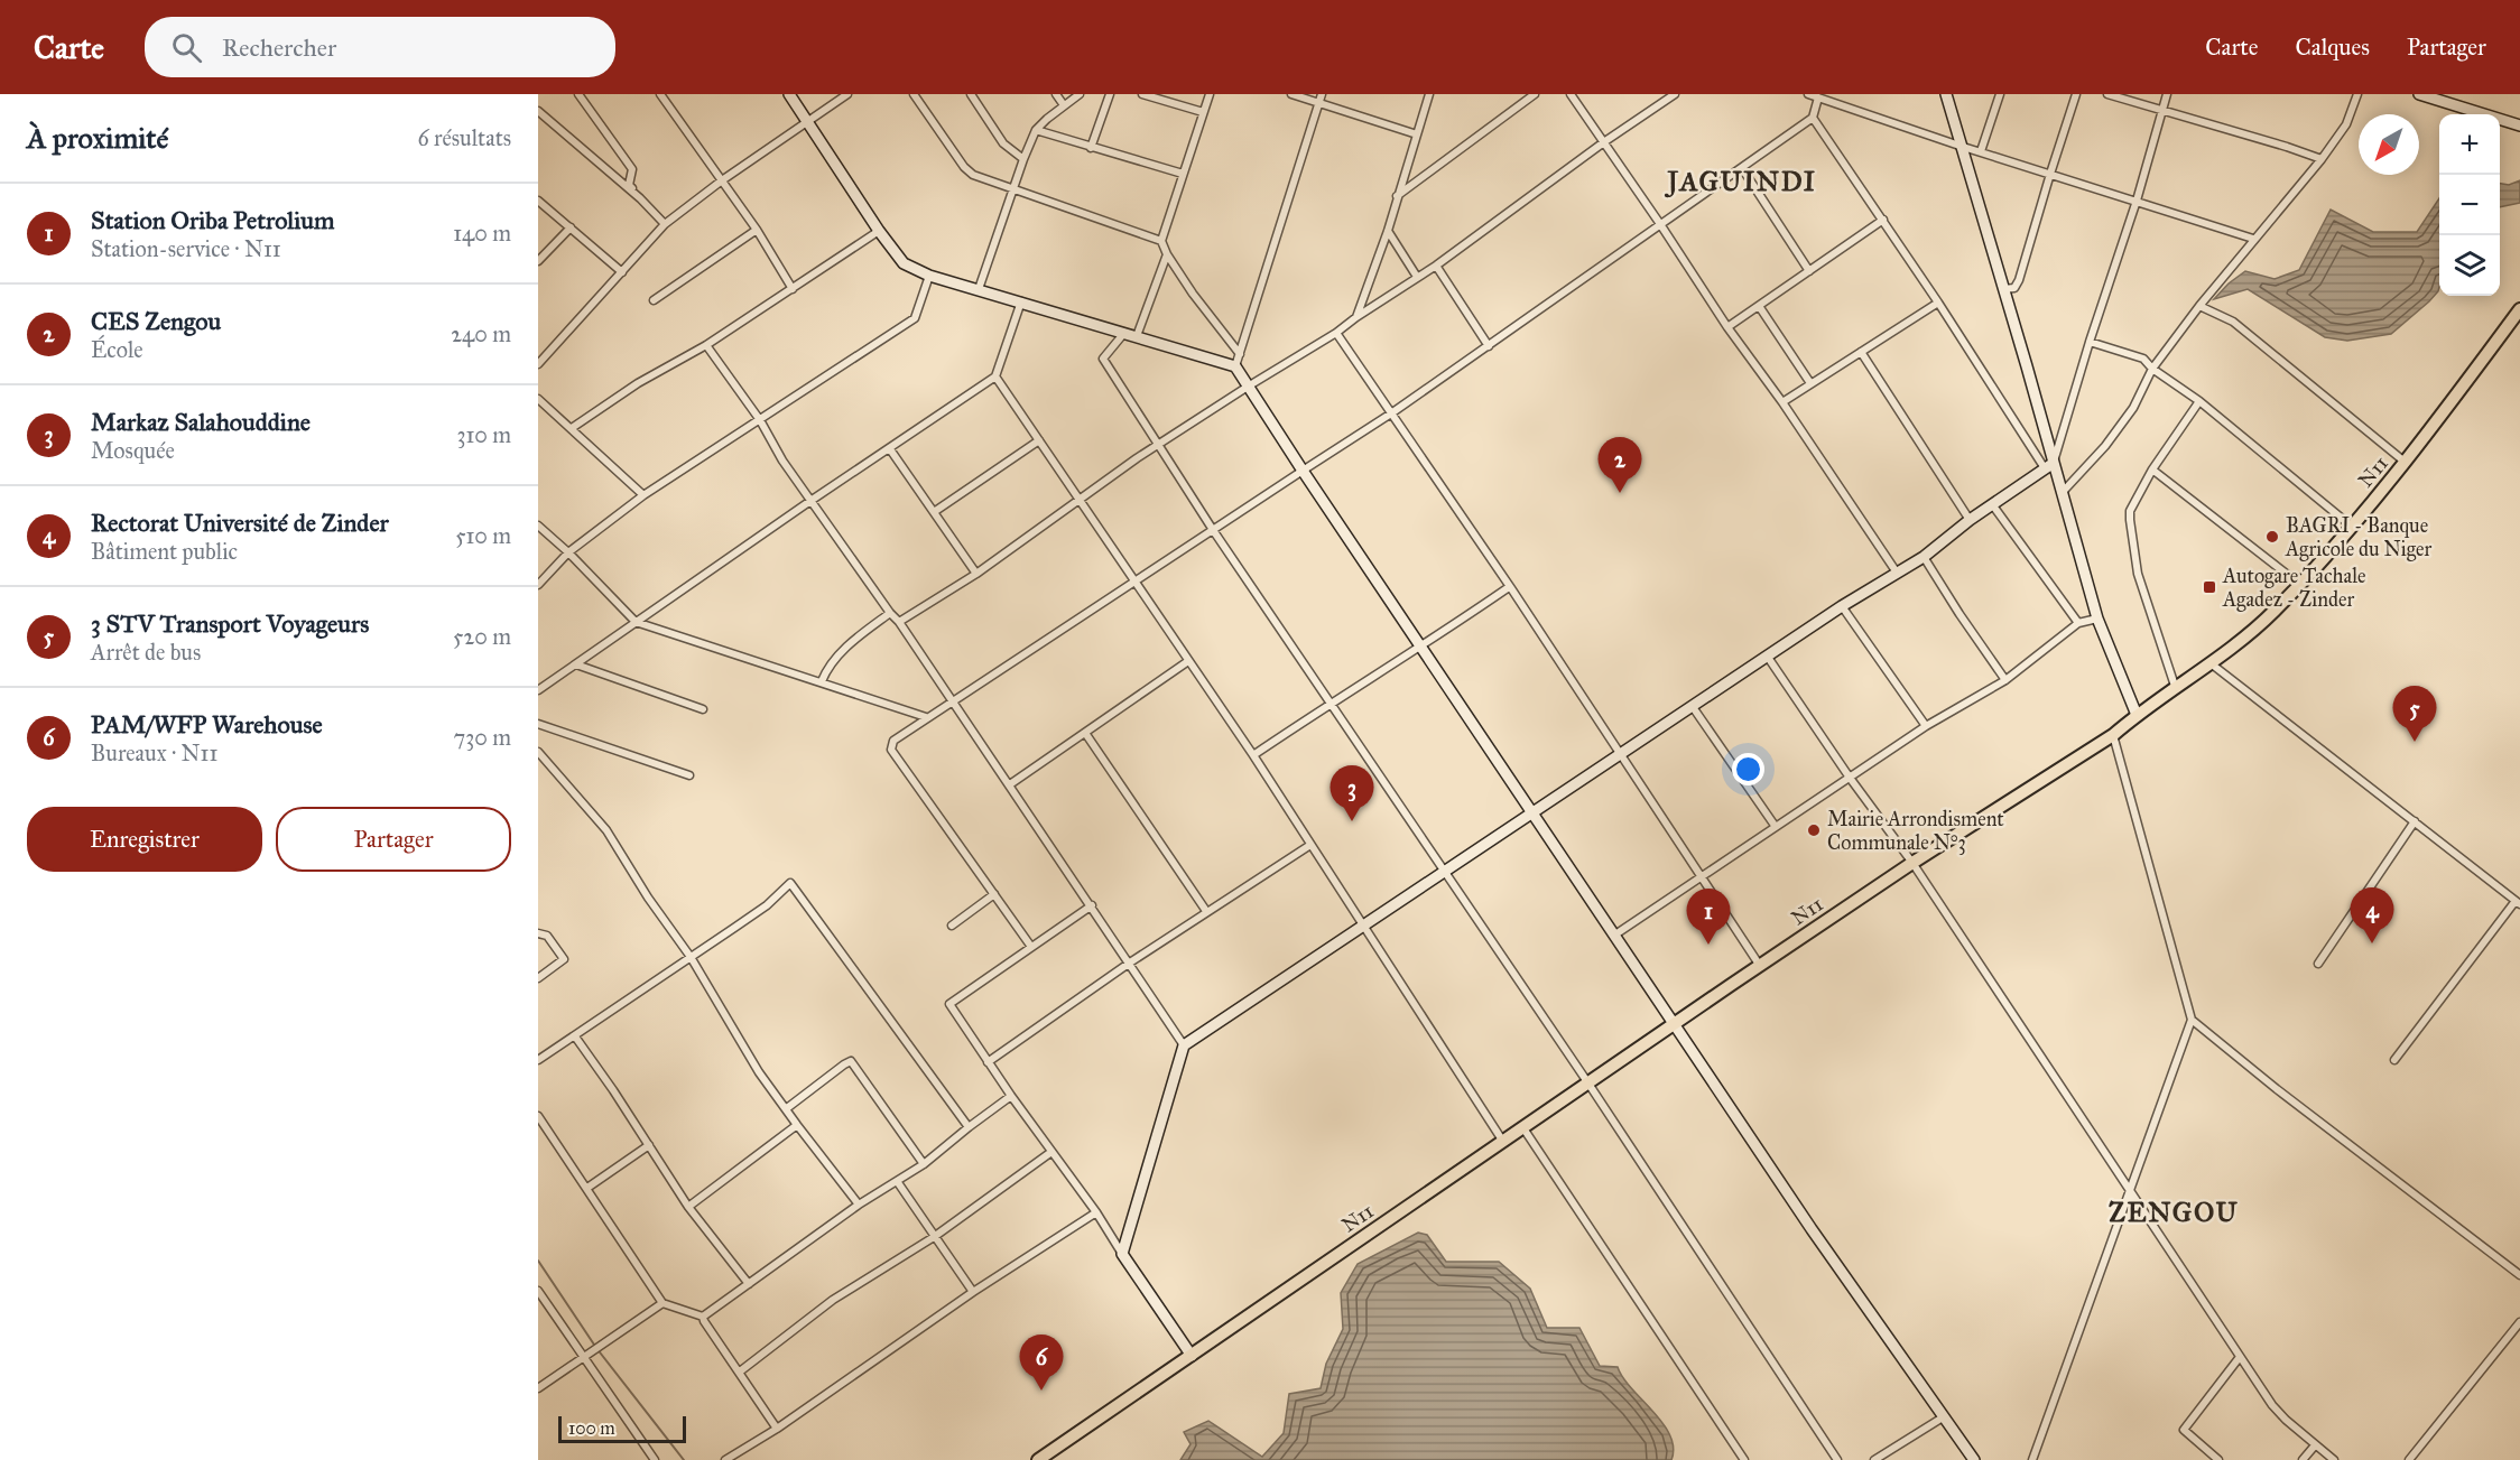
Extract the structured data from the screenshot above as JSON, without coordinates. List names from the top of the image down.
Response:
{
  "streets": {
    "main road": ["N11"]
  },
  "districts": ["JAGUINDI", "ZENGOU"],
  "places": {
    "other": ["BAGRI - Banque Agricole du Niger", "Mairie Arrondisment Communale N°3"],
    "transit": ["Autogare Tachale Agadez - Zinder"]
  },
  "scale_bar": "100 m",
  "north": "bottom left",
  "page": {
    "header": "Carte",
    "search": "Rechercher",
    "nav": ["Carte", "Calques", "Partager"],
    "heading": ["À proximité", "6 résultats"],
    "map_buttons": ["+", "−"],
    "list": [
      {
        "mark": "1",
        "name": "Station Oriba Petrolium",
        "note": "Station-service · N11",
        "value": "140 m"
      },
      {
        "mark": "2",
        "name": "CES Zengou",
        "note": "École",
        "value": "240 m"
      },
      {
        "mark": "3",
        "name": "Markaz Salahouddine",
        "note": "Mosquée",
        "value": "310 m"
      },
      {
        "mark": "4",
        "name": "Rectorat Université de Zinder",
        "note": "Bâtiment public",
        "value": "510 m"
      },
      {
        "mark": "5",
        "name": "3 STV Transport Voyageurs",
        "note": "Arrêt de bus",
        "value": "520 m"
      },
      {
        "mark": "6",
        "name": "PAM/WFP Warehouse",
        "note": "Bureaux · N11",
        "value": "730 m"
      }
    ],
    "pins": [
      "2",
      "5",
      "3",
      "4",
      "1",
      "6"
    ],
    "buttons": ["Enregistrer", "Partager"],
    "scale": "100 m"
  }
}
